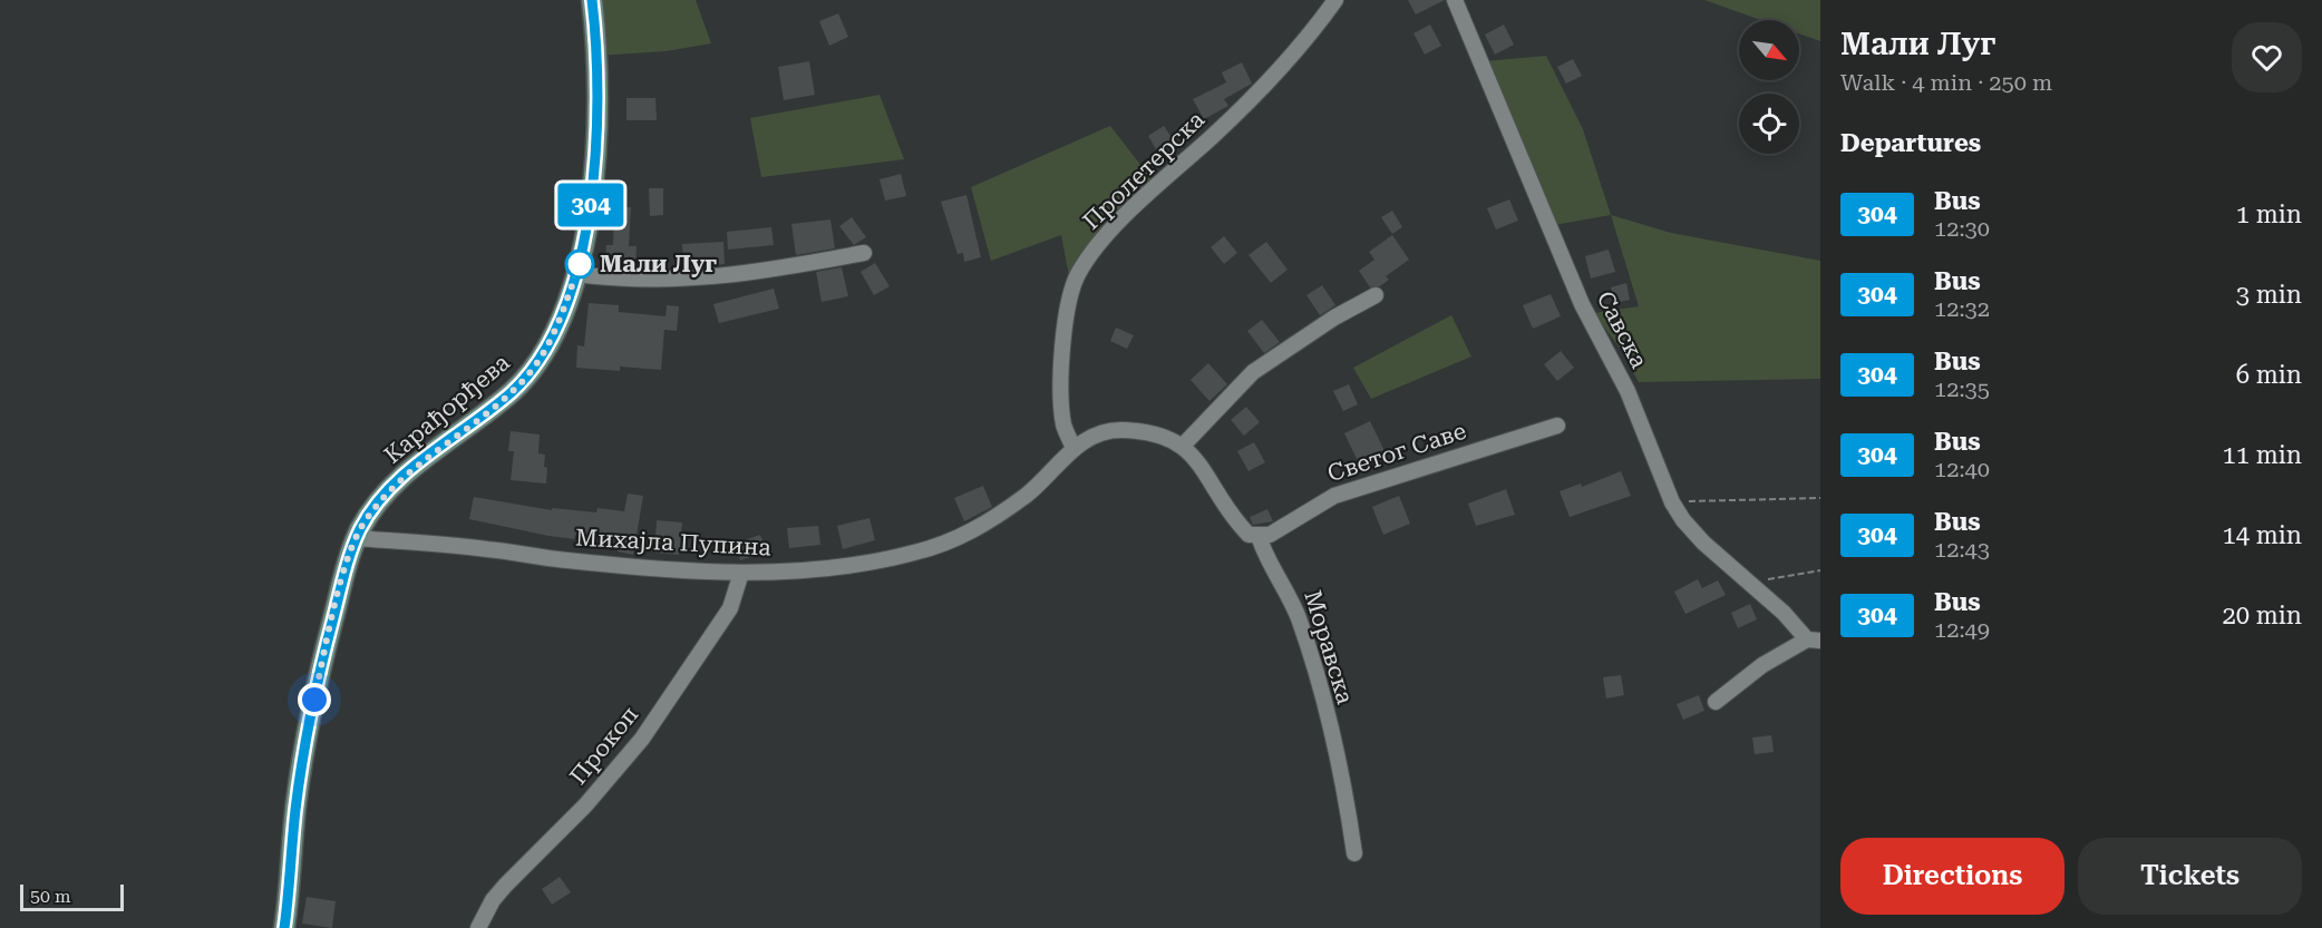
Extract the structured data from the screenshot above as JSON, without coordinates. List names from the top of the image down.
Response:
{
  "streets": {
    "street": [
      "Пролетерска",
      "Савска",
      "Карађорђева",
      "Светог Саве",
      "Михајла Пупина",
      "Моравска",
      "Прокоп"
    ]
  },
  "crossings": [
    ["Пролетерска", "Михајла Пупина"],
    ["Карађорђева", "Михајла Пупина"],
    ["Светог Саве", "Моравска"],
    ["Михајла Пупина", "Прокоп"]
  ],
  "places": ["Мали Луг"],
  "lines": ["bus line 304"],
  "scale_bar": "50 m",
  "north": "bottom right",
  "page": {
    "on_map": "304",
    "heading": [
      ["Мали Луг", "Walk · 4 min · 250 m"],
      "Departures"
    ],
    "list": [
      {
        "mark": "304",
        "name": "Bus",
        "note": "12:30",
        "value": "1 min"
      },
      {
        "mark": "304",
        "name": "Bus",
        "note": "12:32",
        "value": "3 min"
      },
      {
        "mark": "304",
        "name": "Bus",
        "note": "12:35",
        "value": "6 min"
      },
      {
        "mark": "304",
        "name": "Bus",
        "note": "12:40",
        "value": "11 min"
      },
      {
        "mark": "304",
        "name": "Bus",
        "note": "12:43",
        "value": "14 min"
      },
      {
        "mark": "304",
        "name": "Bus",
        "note": "12:49",
        "value": "20 min"
      }
    ],
    "buttons": ["Directions", "Tickets"],
    "scale": "50 m"
  }
}
